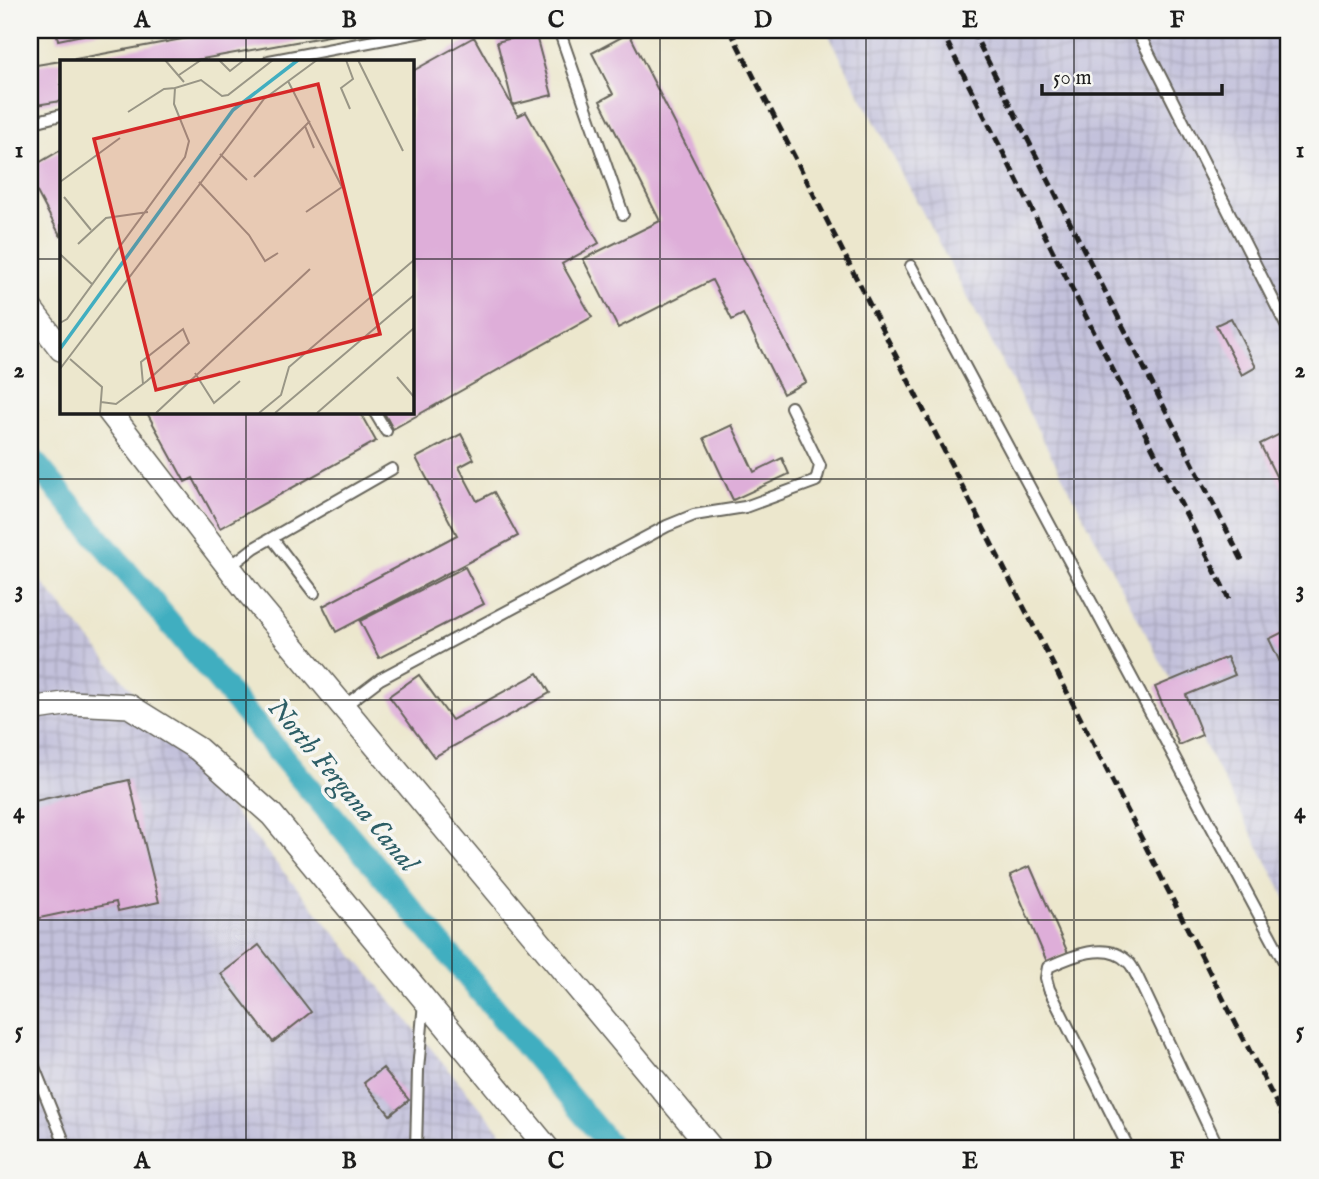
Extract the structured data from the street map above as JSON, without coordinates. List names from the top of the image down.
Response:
{
  "water": ["North Fergana Canal"],
  "scale_bar": "50 m",
  "grid": {
    "columns": [
      "A",
      "B",
      "C",
      "D",
      "E",
      "F"
    ],
    "rows": [
      "1",
      "2",
      "3",
      "4",
      "5"
    ]
  }
}
